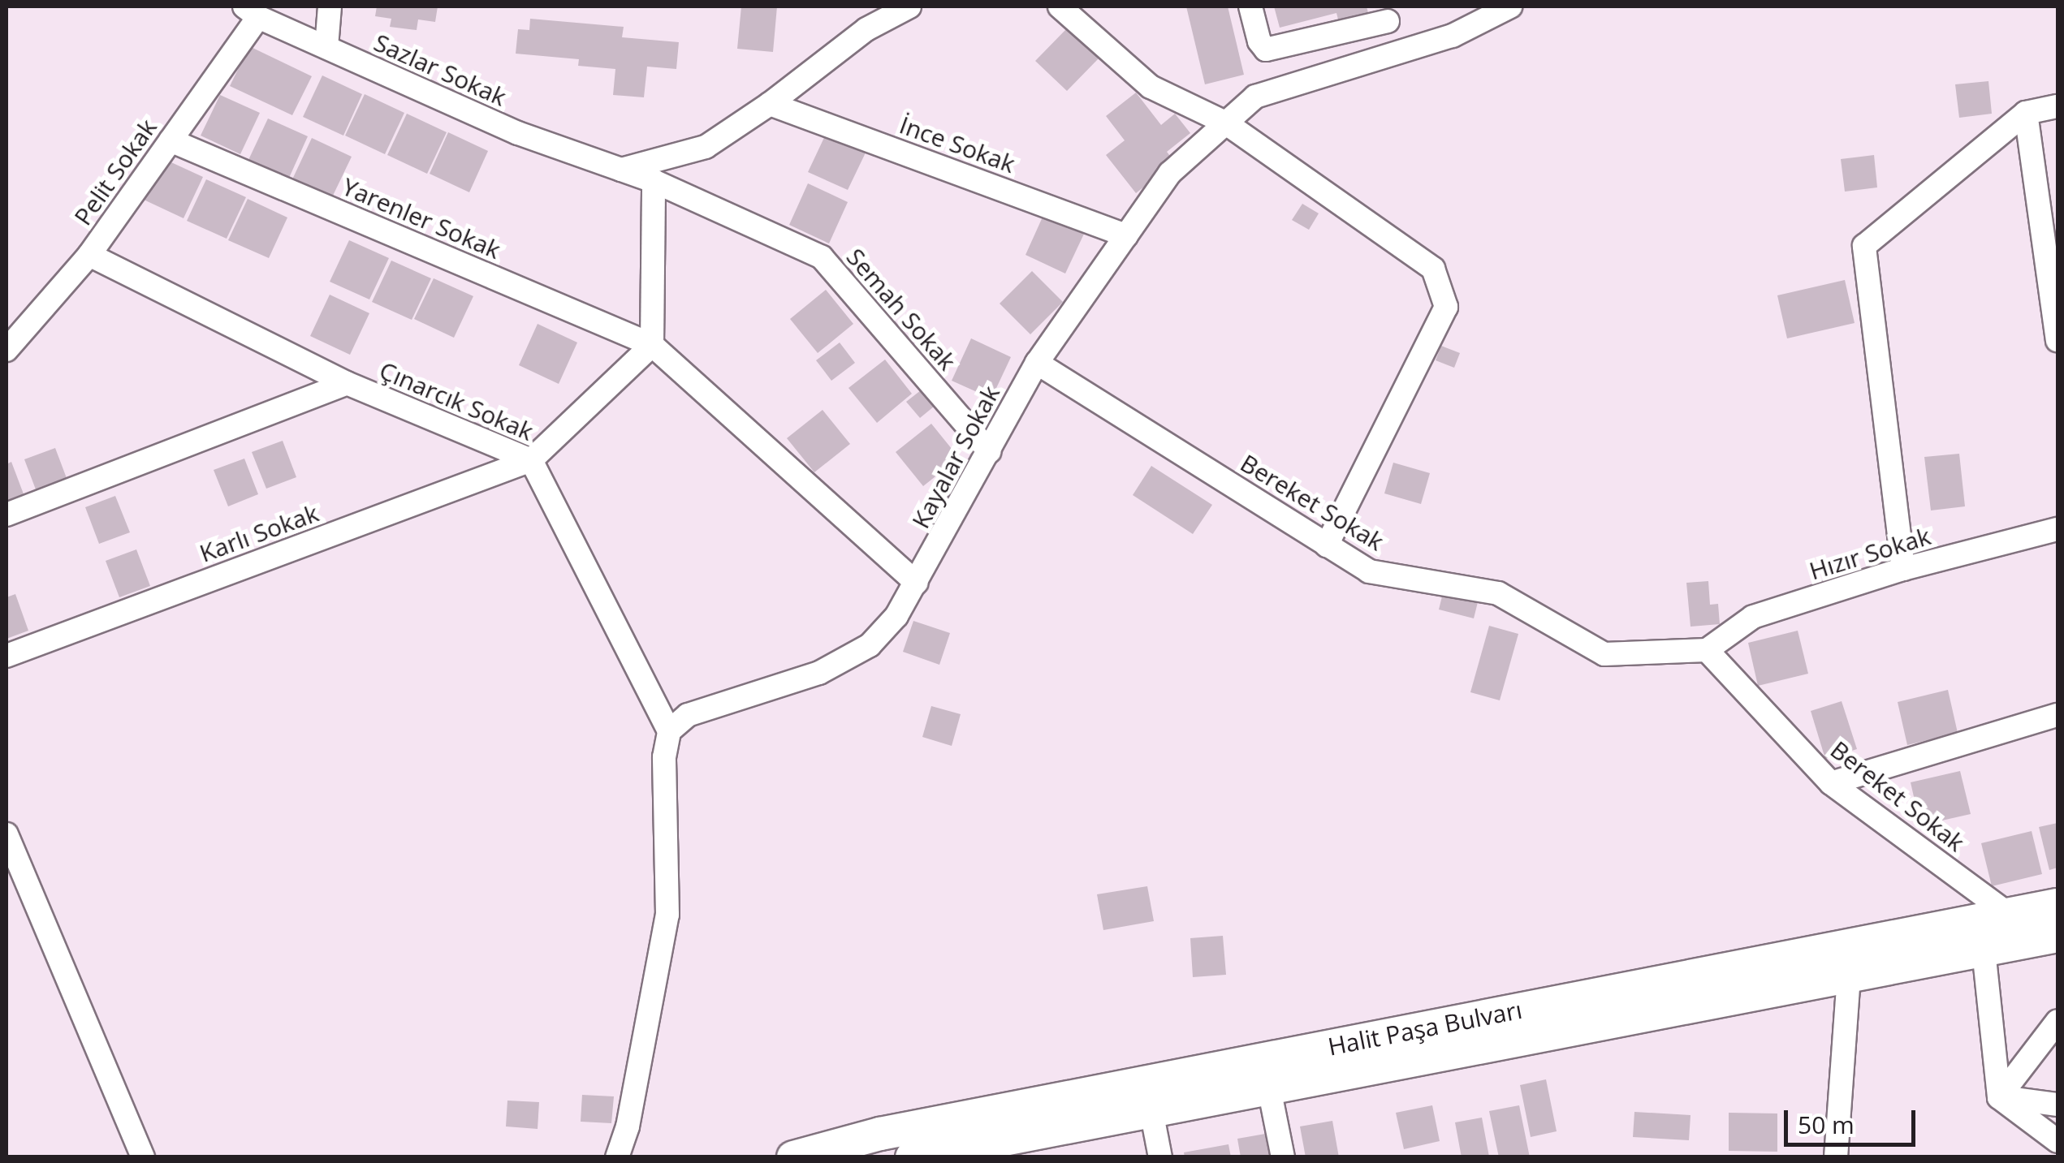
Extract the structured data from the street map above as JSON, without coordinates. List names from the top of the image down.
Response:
{
  "streets": {
    "highway": ["Halit Paşa Bulvarı"],
    "street": [
      "Sazlar Sokak",
      "İnce Sokak",
      "Pelit Sokak",
      "Yarenler Sokak",
      "Semah Sokak",
      "Çınarcık Sokak",
      "Kayalar Sokak",
      "Bereket Sokak",
      "Karlı Sokak",
      "Hızır Sokak"
    ]
  },
  "crossings": [
    ["Sazlar Sokak", "Pelit Sokak"],
    ["Sazlar Sokak", "Semah Sokak"],
    ["İnce Sokak", "Kayalar Sokak"],
    ["Pelit Sokak", "Yarenler Sokak"],
    ["Pelit Sokak", "Çınarcık Sokak"],
    ["Yarenler Sokak", "Kayalar Sokak"],
    ["Semah Sokak", "Kayalar Sokak"],
    ["Çınarcık Sokak", "Kayalar Sokak"],
    ["Çınarcık Sokak", "Karlı Sokak"],
    ["Kayalar Sokak", "Bereket Sokak"],
    ["Bereket Sokak", "Hızır Sokak"],
    ["Bereket Sokak", "Halit Paşa Bulvarı"]
  ],
  "scale_bar": "50 m"
}
